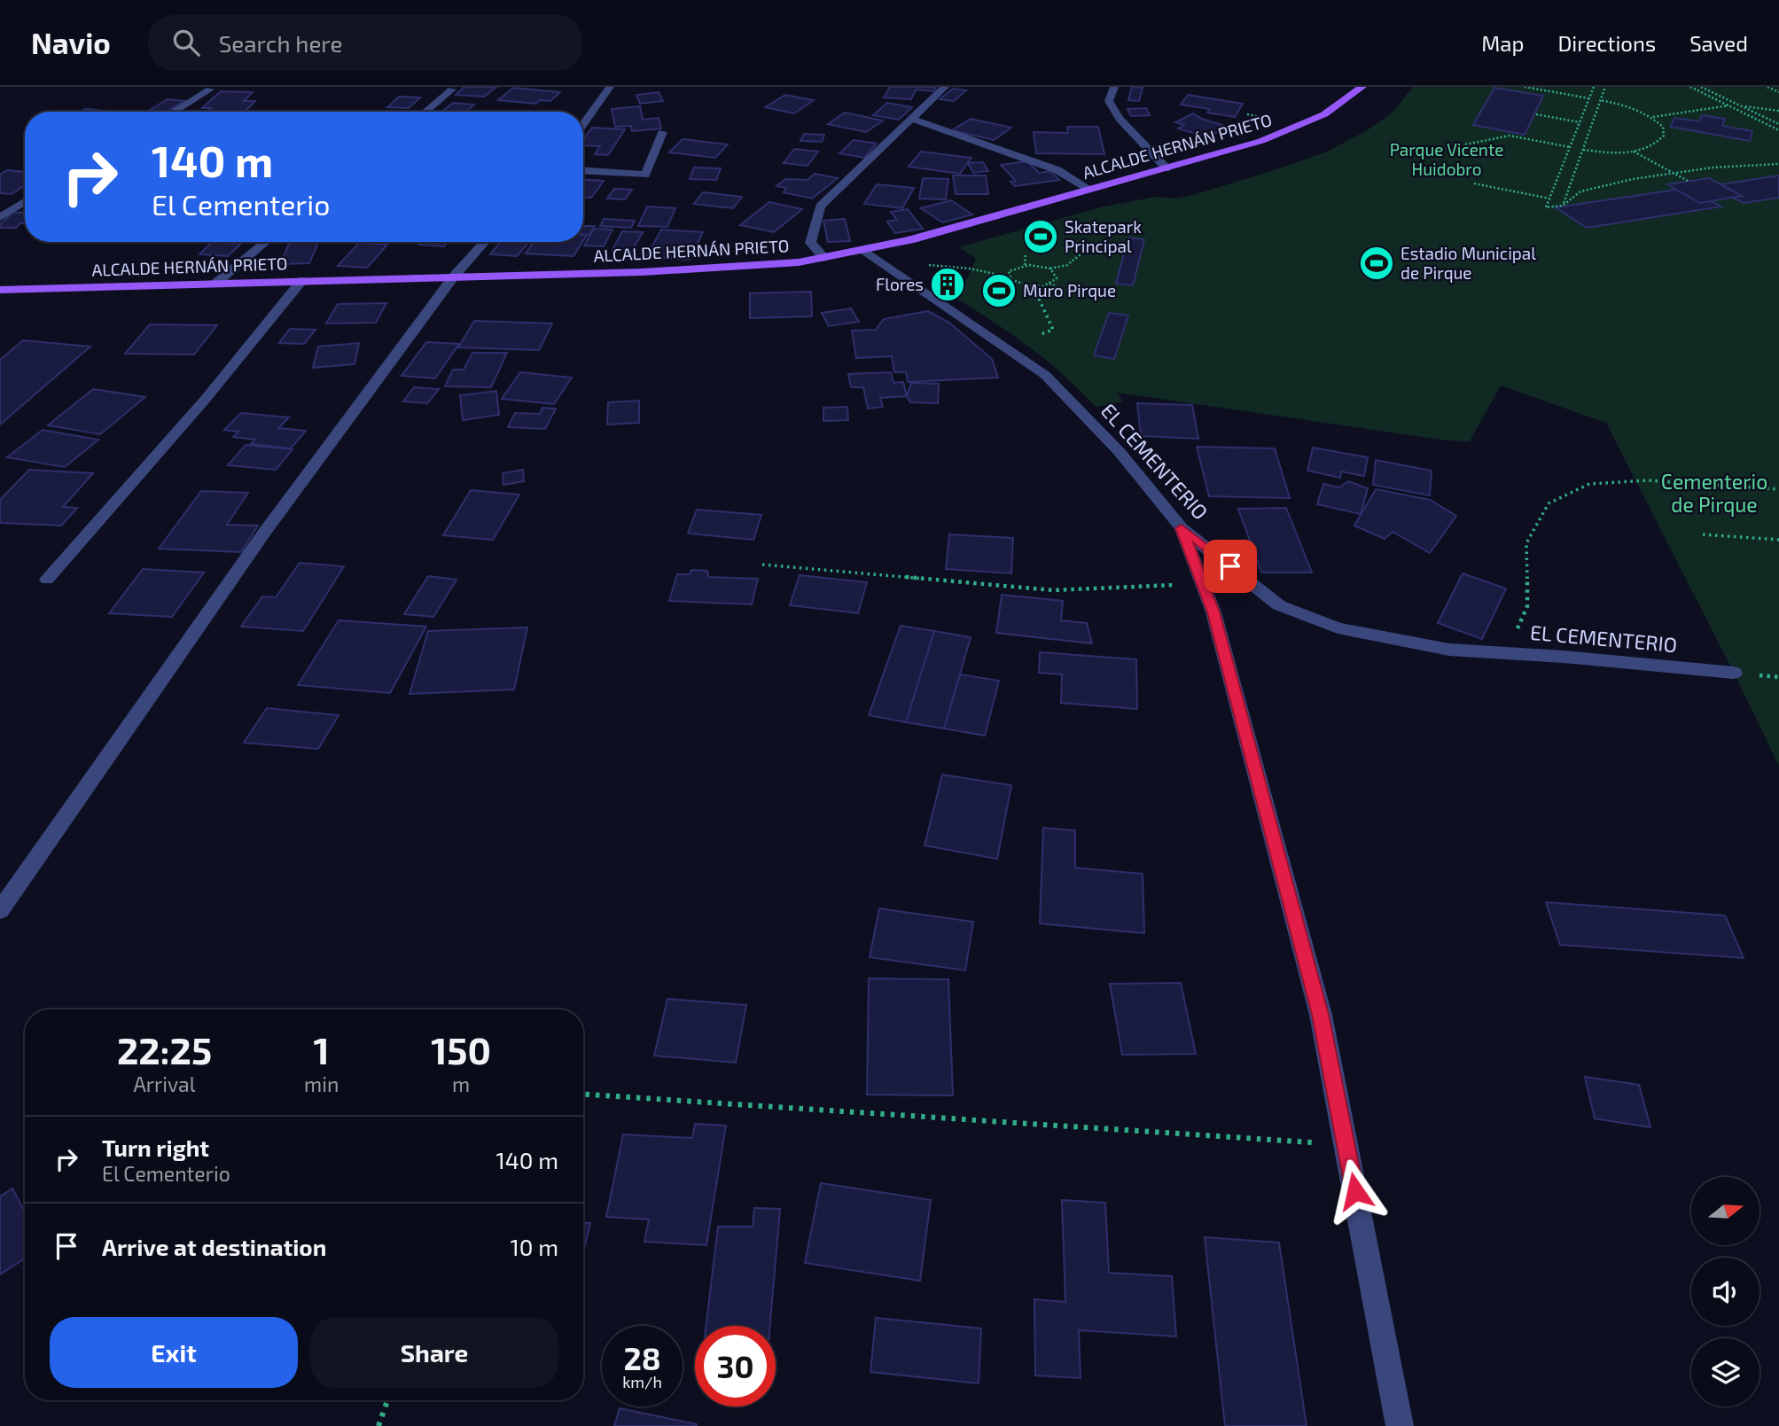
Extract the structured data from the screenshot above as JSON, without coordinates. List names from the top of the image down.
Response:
{
  "streets": {
    "main road": ["ALCALDE HERNÁN PRIETO"],
    "street": ["EL CEMENTERIO"]
  },
  "crossings": [
    ["ALCALDE HERNÁN PRIETO", "EL CEMENTERIO"]
  ],
  "parks": ["Parque Vicente Huidobro", "Cementerio de Pirque"],
  "places": {
    "sports": ["Skatepark Principal", "Estadio Municipal de Pirque", "Muro Pirque"],
    "building": ["Flores"]
  },
  "north": "right",
  "page": {
    "header": "Navio",
    "search": "Search here",
    "nav": ["Map", "Directions", "Saved"],
    "turn": ["140 m", "El Cementerio"],
    "eta": [
      "22:25",
      "Arrival",
      "1",
      "min",
      "150",
      "m"
    ],
    "list": [
      {
        "name": "Turn right",
        "note": "El Cementerio",
        "value": "140 m"
      },
      {
        "name": "Arrive at destination",
        "value": "10 m"
      }
    ],
    "buttons": ["Exit", "Share"],
    "speed": "28 km/h",
    "limit": "30"
  }
}
